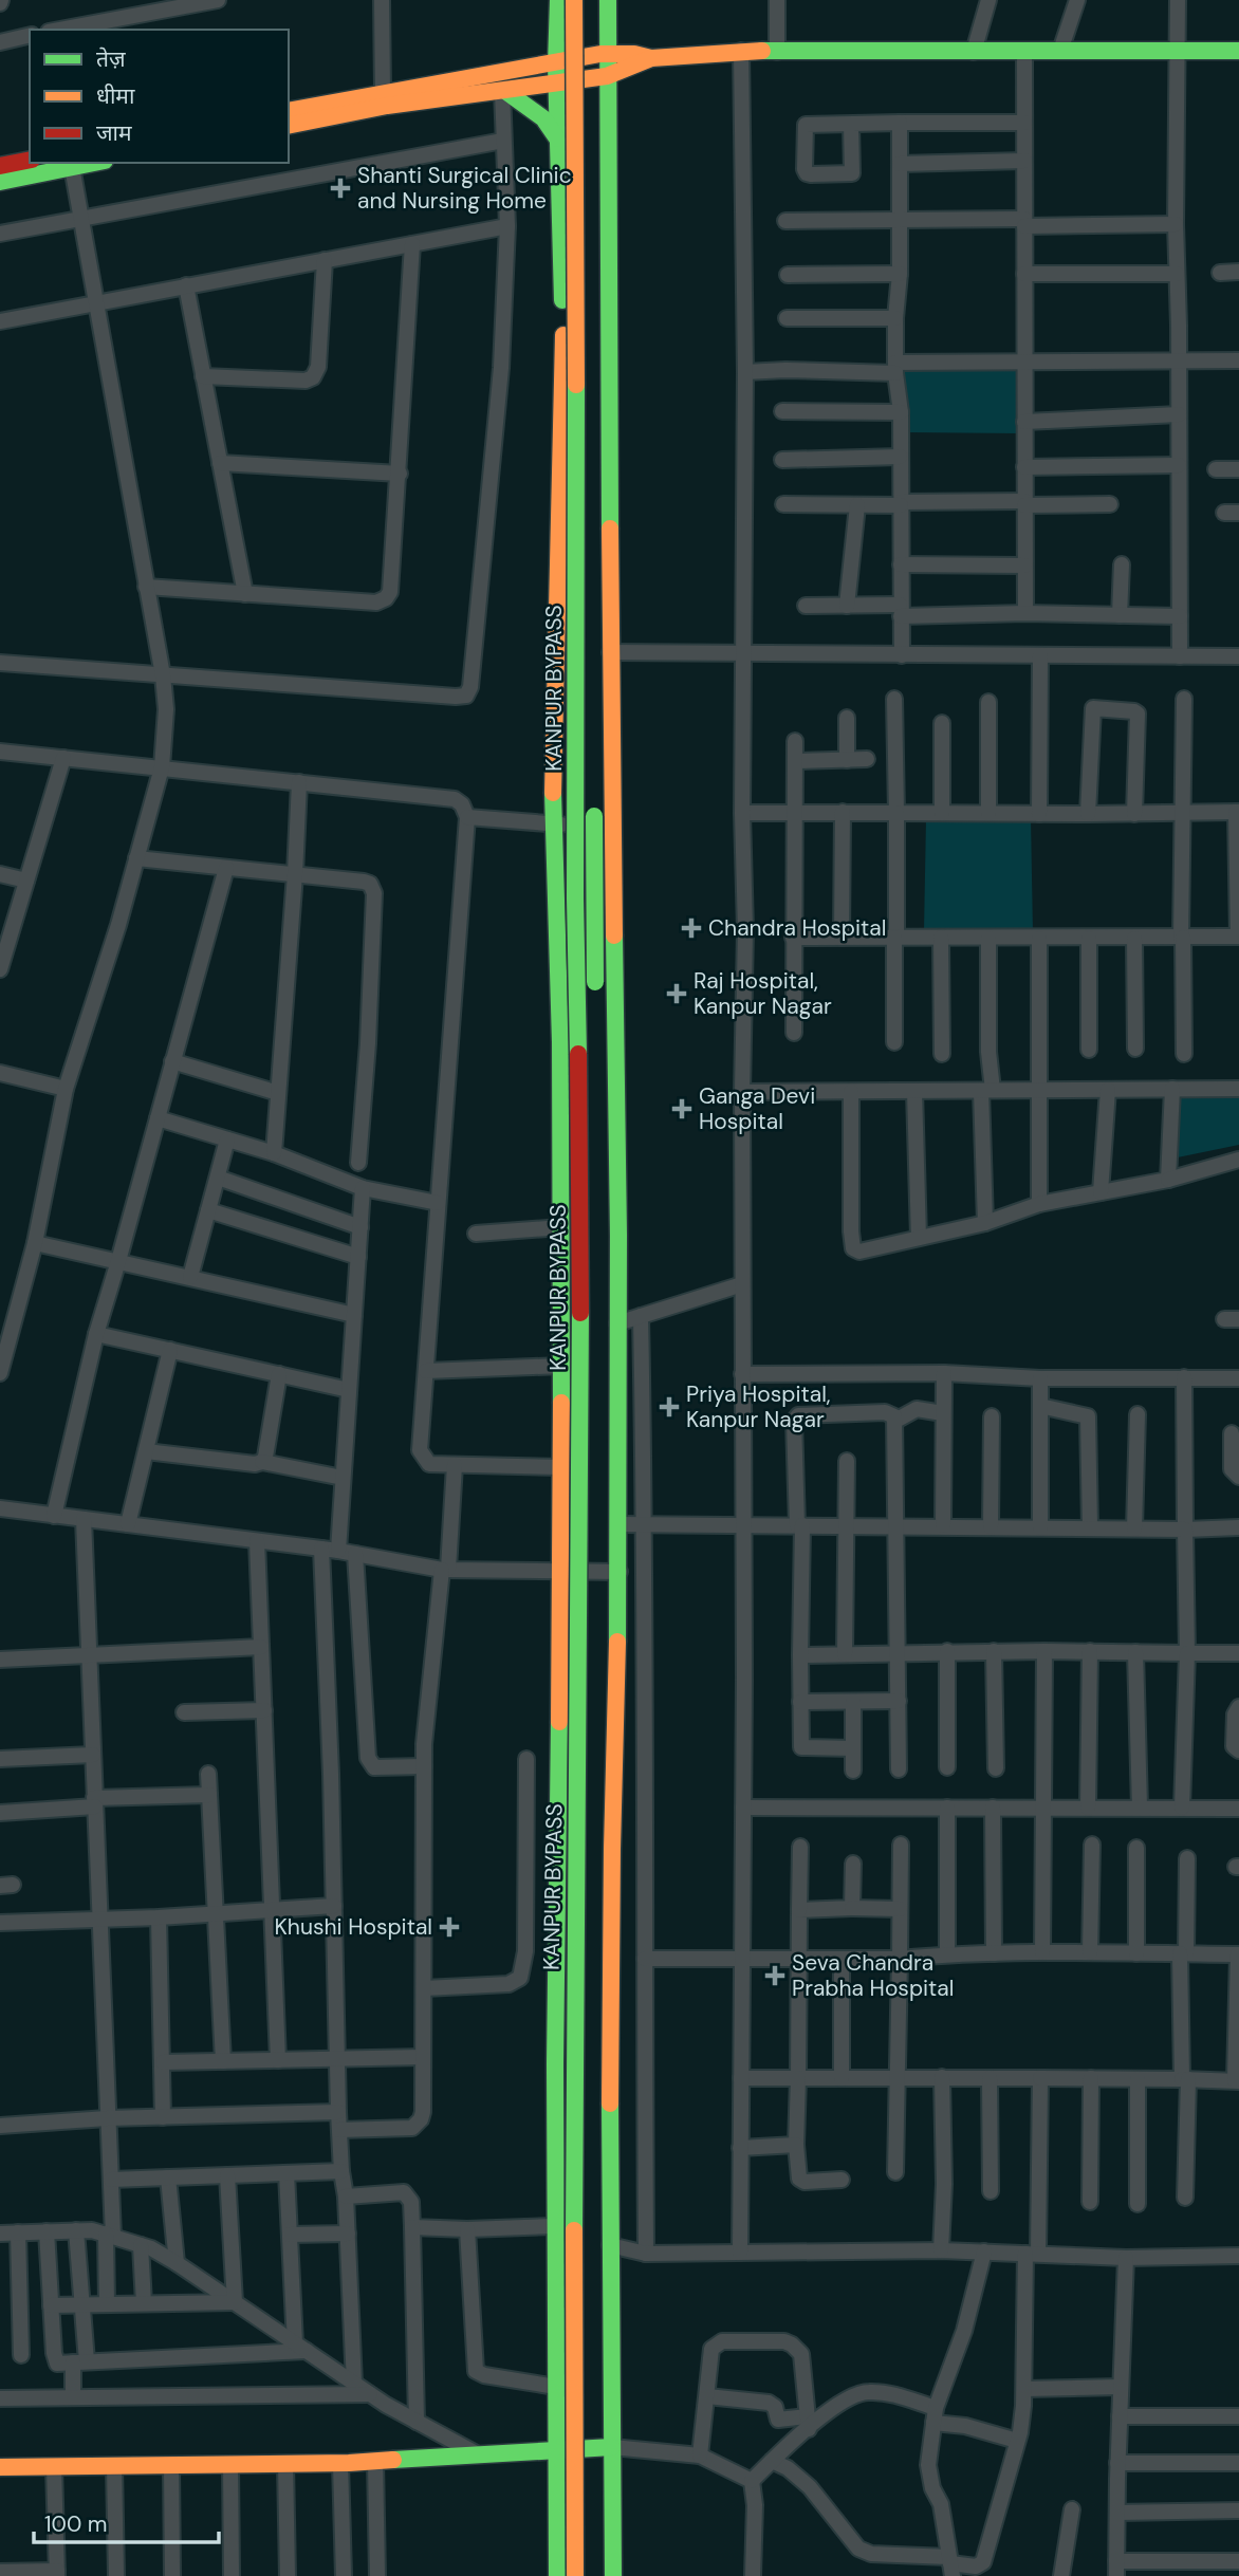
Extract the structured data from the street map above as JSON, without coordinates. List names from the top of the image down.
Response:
{
  "streets": {
    "main road": ["KANPUR BYPASS"]
  },
  "places": {
    "health": [
      "Shanti Surgical Clinic and Nursing Home",
      "Chandra Hospital",
      "Raj Hospital, Kanpur Nagar",
      "Ganga Devi Hospital",
      "Priya Hospital, Kanpur Nagar",
      "Khushi Hospital",
      "Seva Chandra Prabha Hospital"
    ]
  },
  "legend": ["तेज़", "धीमा", "जाम"],
  "scale_bar": "100 m"
}
